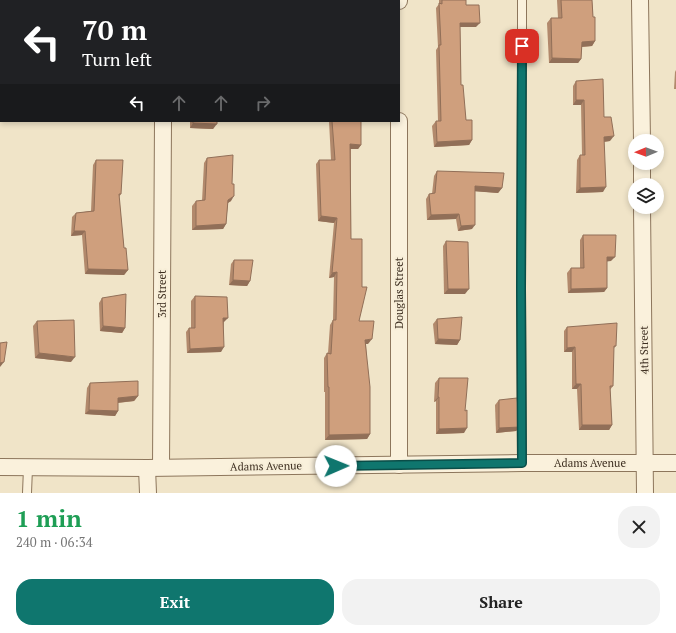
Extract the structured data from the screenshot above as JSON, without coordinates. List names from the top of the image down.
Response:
{
  "streets": {
    "street": [
      "Douglas Street",
      "3rd Street",
      "4th Street",
      "Adams Avenue"
    ]
  },
  "crossings": [
    ["Douglas Street", "Adams Avenue"],
    ["3rd Street", "Adams Avenue"],
    ["4th Street", "Adams Avenue"]
  ],
  "north": "left",
  "page": {
    "turn": ["70 m", "Turn left"],
    "heading": ["1 min", "240 m · 06:34"],
    "buttons": ["Exit", "Share"]
  }
}
